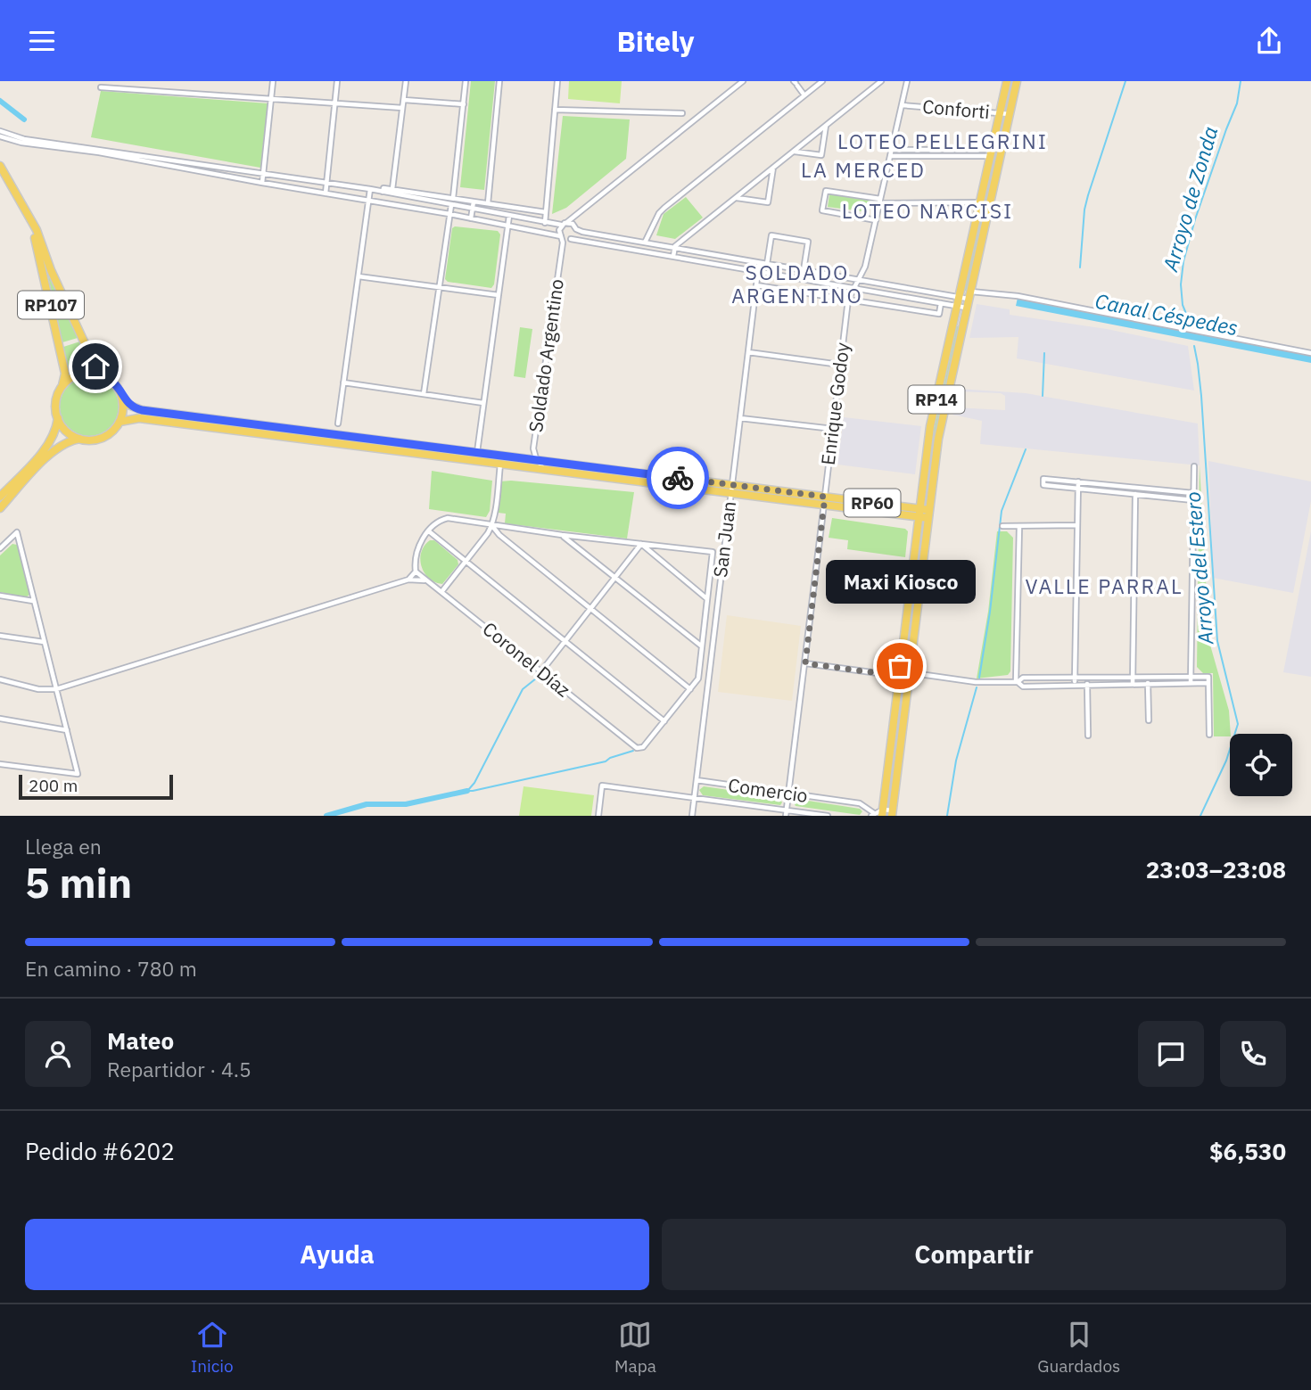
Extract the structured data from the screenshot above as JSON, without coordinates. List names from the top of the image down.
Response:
{
  "streets": {
    "main road": ["RP107", "RP14", "RP60"],
    "street": [
      "Conforti",
      "Soldado Argentino",
      "Enrique Godoy",
      "San Juan",
      "Coronel Díaz",
      "Comercio"
    ]
  },
  "crossings": [
    ["Conforti", "RP14"],
    ["Conforti", "Enrique Godoy"],
    ["RP107", "RP60"],
    ["Soldado Argentino", "RP60"],
    ["RP14", "RP60"],
    ["RP14", "Comercio"],
    ["Enrique Godoy", "RP60"],
    ["Enrique Godoy", "Comercio"],
    ["RP60", "San Juan"],
    ["San Juan", "Comercio"]
  ],
  "districts": [
    "LOTEO PELLEGRINI",
    "LA MERCED",
    "LOTEO NARCISI",
    "SOLDADO ARGENTINO",
    "VALLE PARRAL"
  ],
  "water": ["Arroyo de Zonda", "Canal Céspedes", "Arroyo del Estero"],
  "places": ["Maxi Kiosco"],
  "scale_bar": "200 m",
  "page": {
    "header": "Bitely",
    "bubble": "Maxi Kiosco",
    "scale": "200 m",
    "heading": ["5 min", "Llega en", "23:03–23:08"],
    "panel": [
      "Mateo",
      "Repartidor · 4.5",
      "Pedido #6202",
      "$6,530"
    ],
    "bar": "En camino · 780 m",
    "buttons": ["Ayuda", "Compartir"],
    "tabs": ["Inicio", "Mapa", "Guardados"]
  }
}
